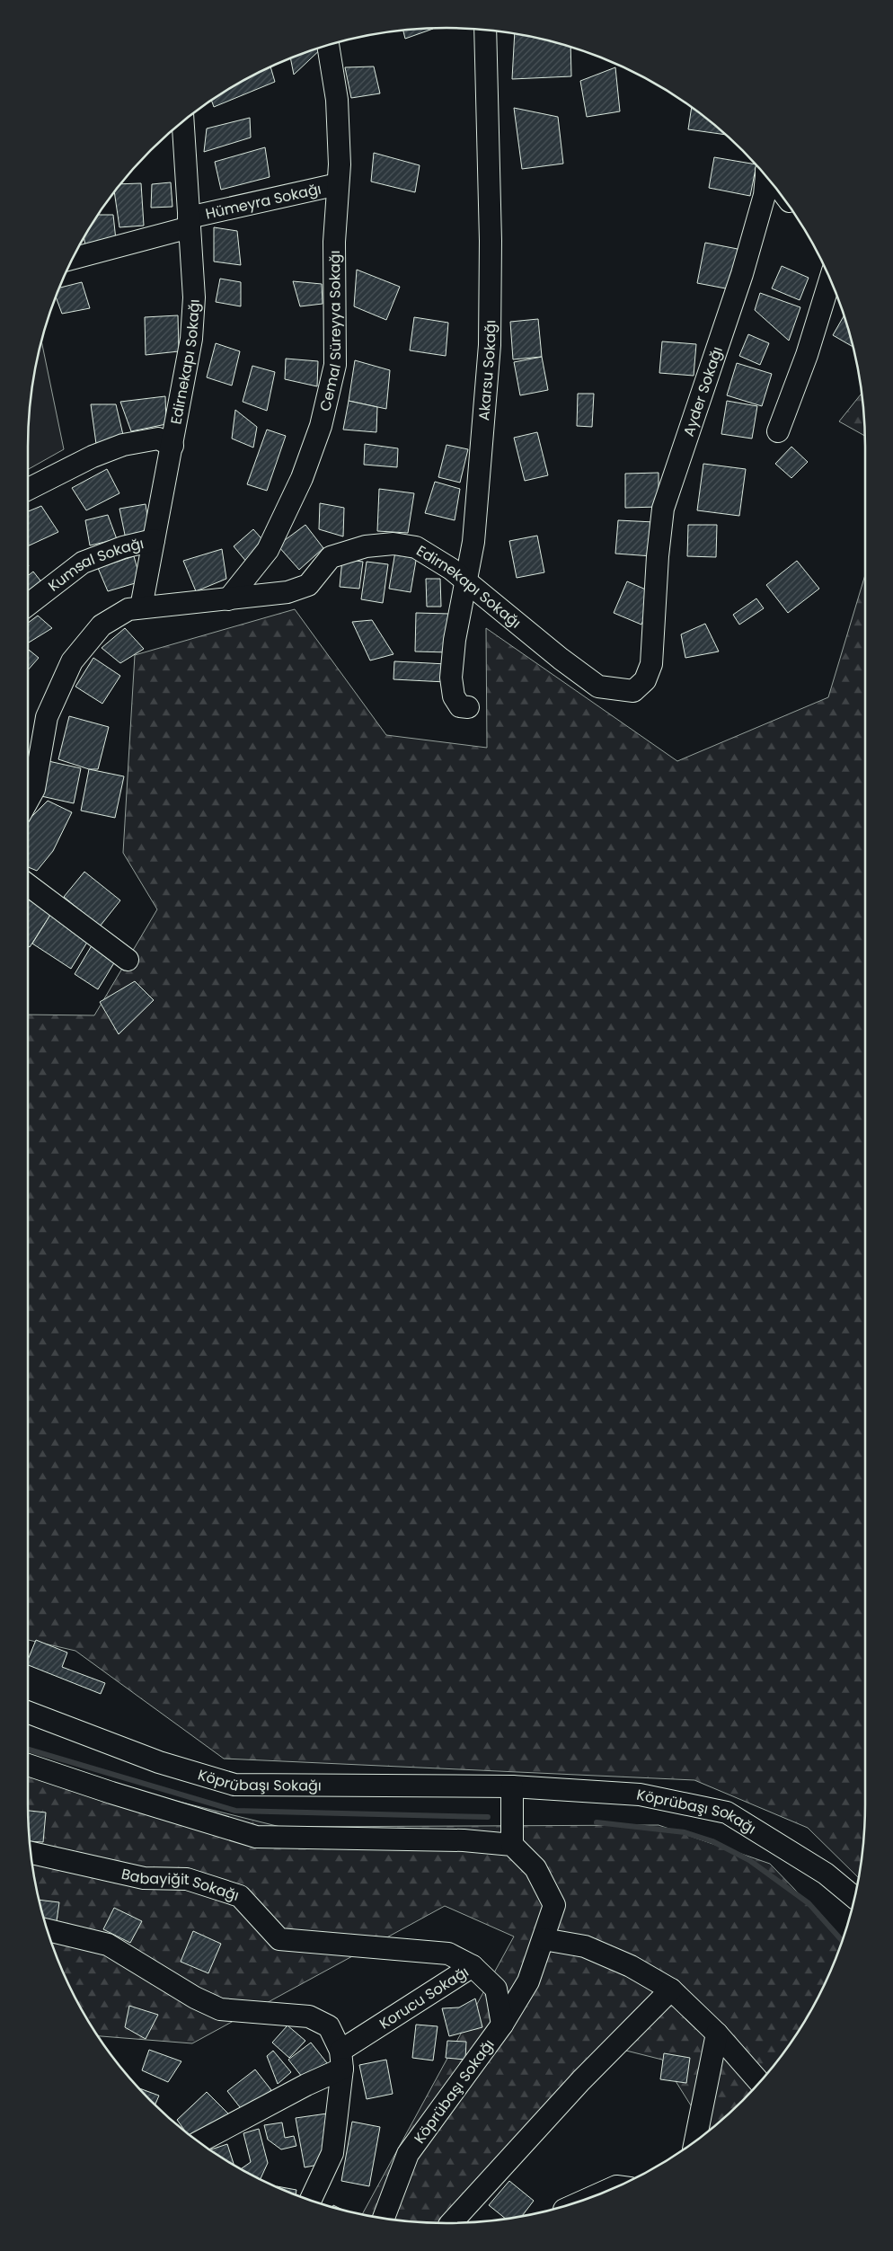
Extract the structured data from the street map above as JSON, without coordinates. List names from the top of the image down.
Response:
{
  "streets": {
    "street": [
      "Hümeyra Sokağı",
      "Cemal Süreyya Sokağı",
      "Edirnekapı Sokağı",
      "Akarsu Sokağı",
      "Ayder Sokağı",
      "Kumsal Sokağı",
      "Köprübaşı Sokağı",
      "Babayiğit Sokağı",
      "Korucu Sokağı"
    ]
  },
  "crossings": [
    ["Hümeyra Sokağı", "Cemal Süreyya Sokağı"],
    ["Hümeyra Sokağı", "Edirnekapı Sokağı"],
    ["Cemal Süreyya Sokağı", "Edirnekapı Sokağı"],
    ["Edirnekapı Sokağı", "Akarsu Sokağı"],
    ["Edirnekapı Sokağı", "Ayder Sokağı"],
    ["Edirnekapı Sokağı", "Kumsal Sokağı"],
    ["Köprübaşı Sokağı", "Korucu Sokağı"],
    ["Babayiğit Sokağı", "Korucu Sokağı"]
  ]
}
